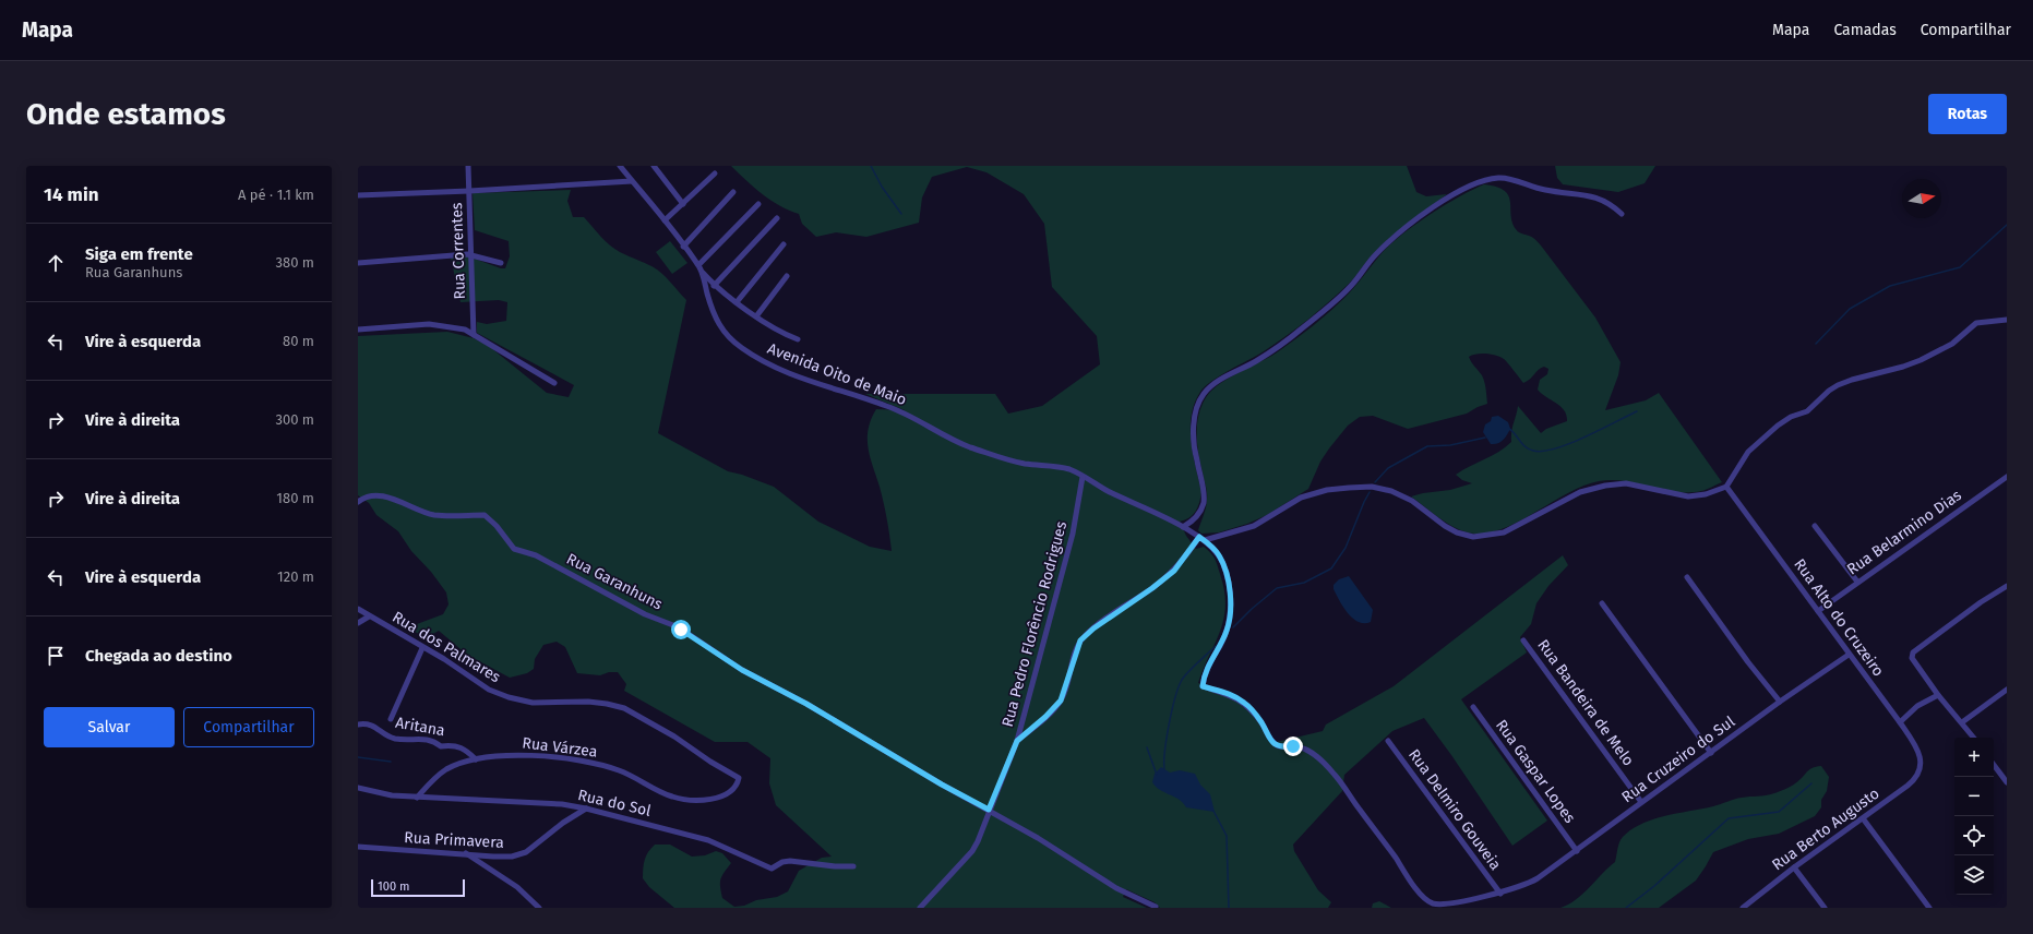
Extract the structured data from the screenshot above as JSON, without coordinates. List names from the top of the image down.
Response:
{
  "streets": {
    "street": [
      "Rua Correntes",
      "Avenida Oito de Maio",
      "Rua Belarmino Dias",
      "Rua Garanhuns",
      "Rua Alto do Cruzeiro",
      "Rua Pedro Florêncio Rodrigues",
      "Rua dos Palmares",
      "Rua Bandeira de Melo",
      "Aritana",
      "Rua Várzea",
      "Rua Cruzeiro do Sul",
      "Rua Gaspar Lopes",
      "Rua do Sol",
      "Rua Delmiro Gouveia",
      "Rua Berto Augusto",
      "Rua Primavera"
    ]
  },
  "crossings": [
    ["Avenida Oito de Maio", "Rua Pedro Florêncio Rodrigues"],
    ["Avenida Oito de Maio", "Rua Cruzeiro do Sul"],
    ["Rua Belarmino Dias", "Rua Alto do Cruzeiro"],
    ["Rua Garanhuns", "Rua Pedro Florêncio Rodrigues"],
    ["Rua Alto do Cruzeiro", "Rua Cruzeiro do Sul"],
    ["Rua Alto do Cruzeiro", "Rua Berto Augusto"],
    ["Rua dos Palmares", "Rua Várzea"],
    ["Rua Bandeira de Melo", "Rua Cruzeiro do Sul"],
    ["Aritana", "Rua Várzea"],
    ["Rua Várzea", "Rua do Sol"],
    ["Rua Cruzeiro do Sul", "Rua Gaspar Lopes"],
    ["Rua Cruzeiro do Sul", "Rua Delmiro Gouveia"],
    ["Rua do Sol", "Rua Primavera"]
  ],
  "scale_bar": "100 m",
  "north": "right",
  "page": {
    "header": "Mapa",
    "nav": ["Mapa", "Camadas", "Compartilhar"],
    "buttons": [
      "Rotas",
      ["Salvar", "Compartilhar"]
    ],
    "title": "Onde estamos",
    "heading": ["14 min", "A pé · 1.1 km"],
    "list": [
      ["Siga em frente", "Rua Garanhuns", "380 m"],
      ["Vire à esquerda", "80 m"],
      ["Vire à direita", "300 m"],
      ["Vire à direita", "180 m"],
      ["Vire à esquerda", "120 m"],
      "Chegada ao destino"
    ],
    "map_buttons": ["+", "−"],
    "scale": "100 m"
  }
}
